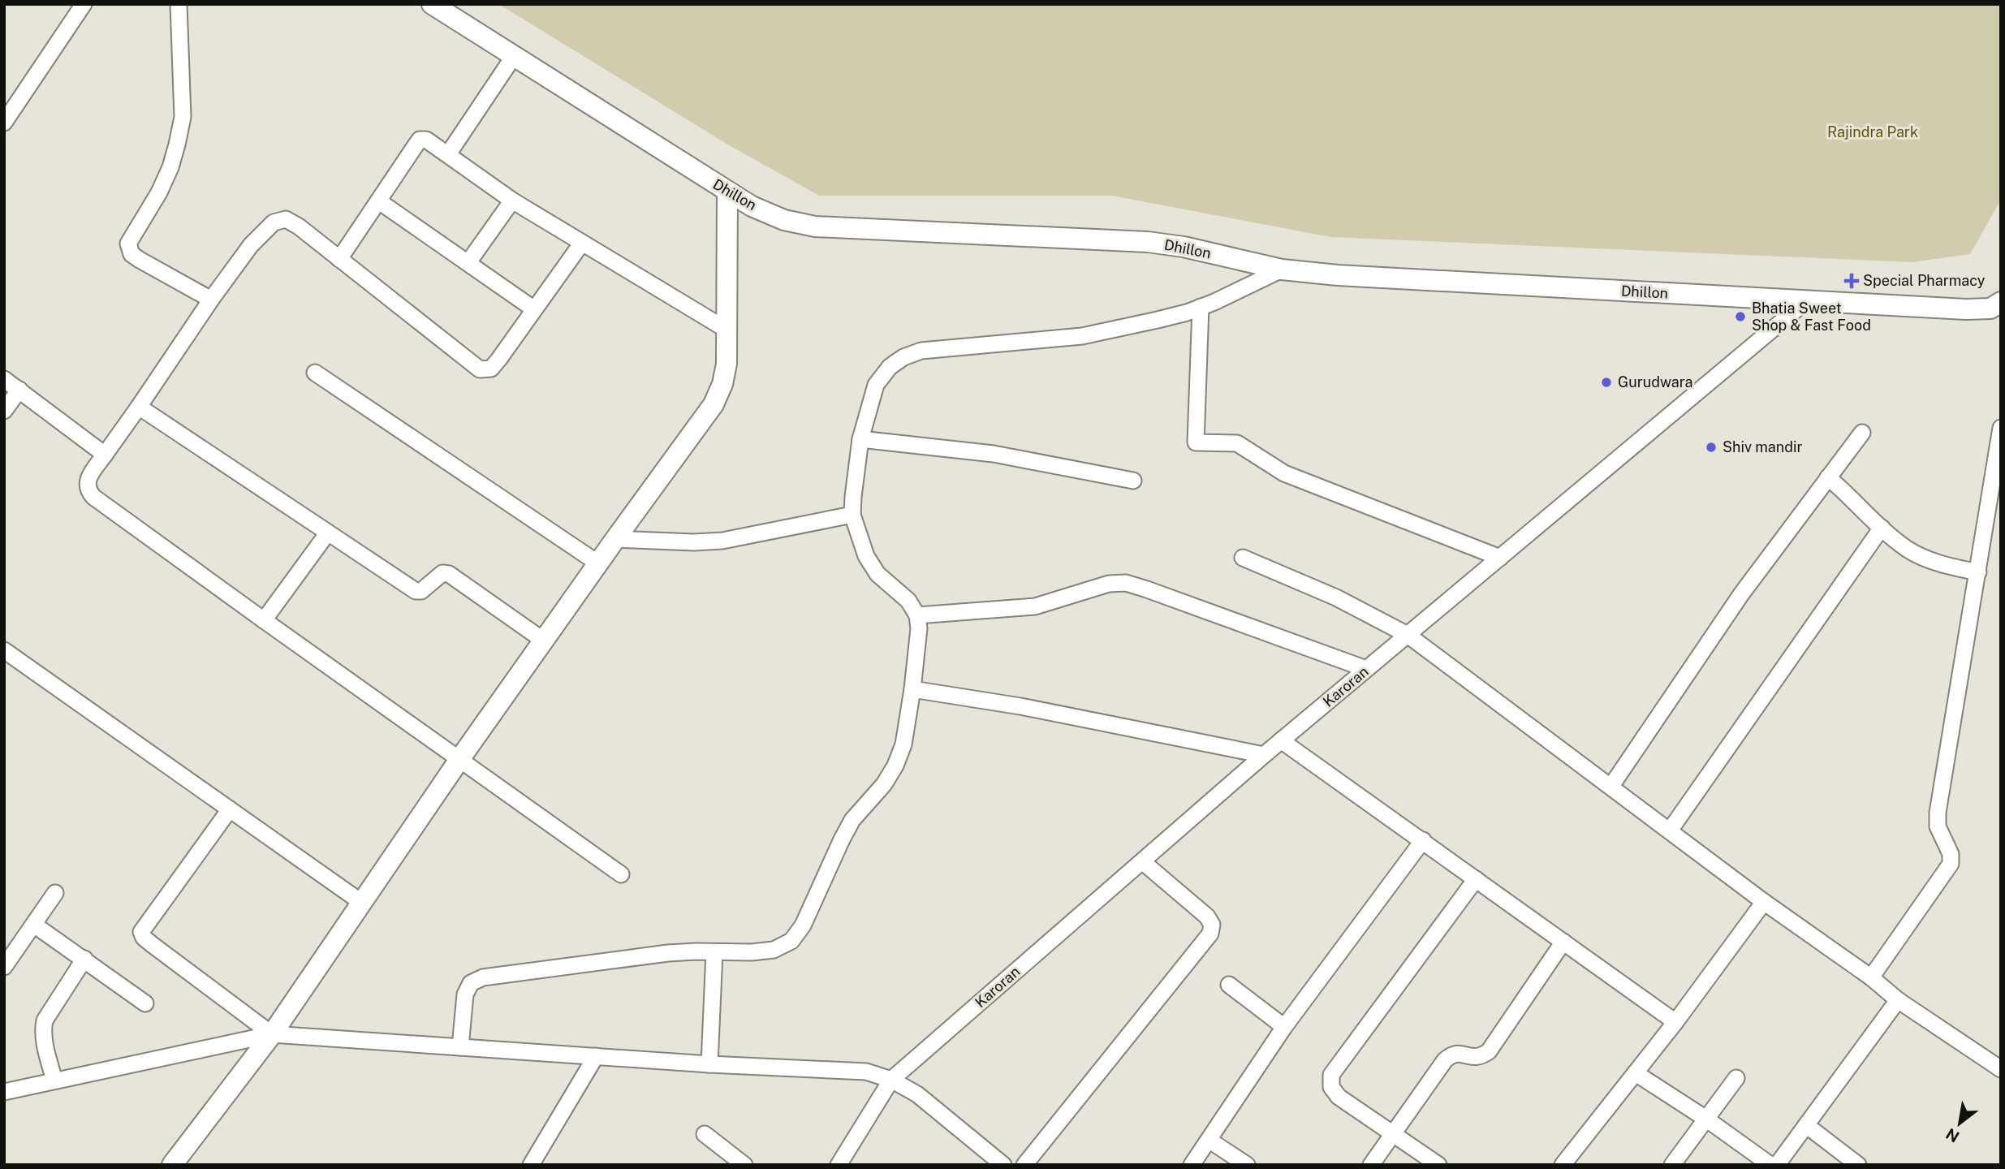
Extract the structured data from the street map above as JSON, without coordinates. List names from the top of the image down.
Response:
{
  "streets": {
    "street": ["Dhillon", "Karoran"]
  },
  "crossings": [
    ["Dhillon", "Karoran"]
  ],
  "parks": ["Rajindra Park"],
  "places": {
    "health": ["Special Pharmacy"],
    "other": ["Bhatia Sweet Shop & Fast Food", "Gurudwara", "Shiv mandir"]
  },
  "north": "bottom left"
}
